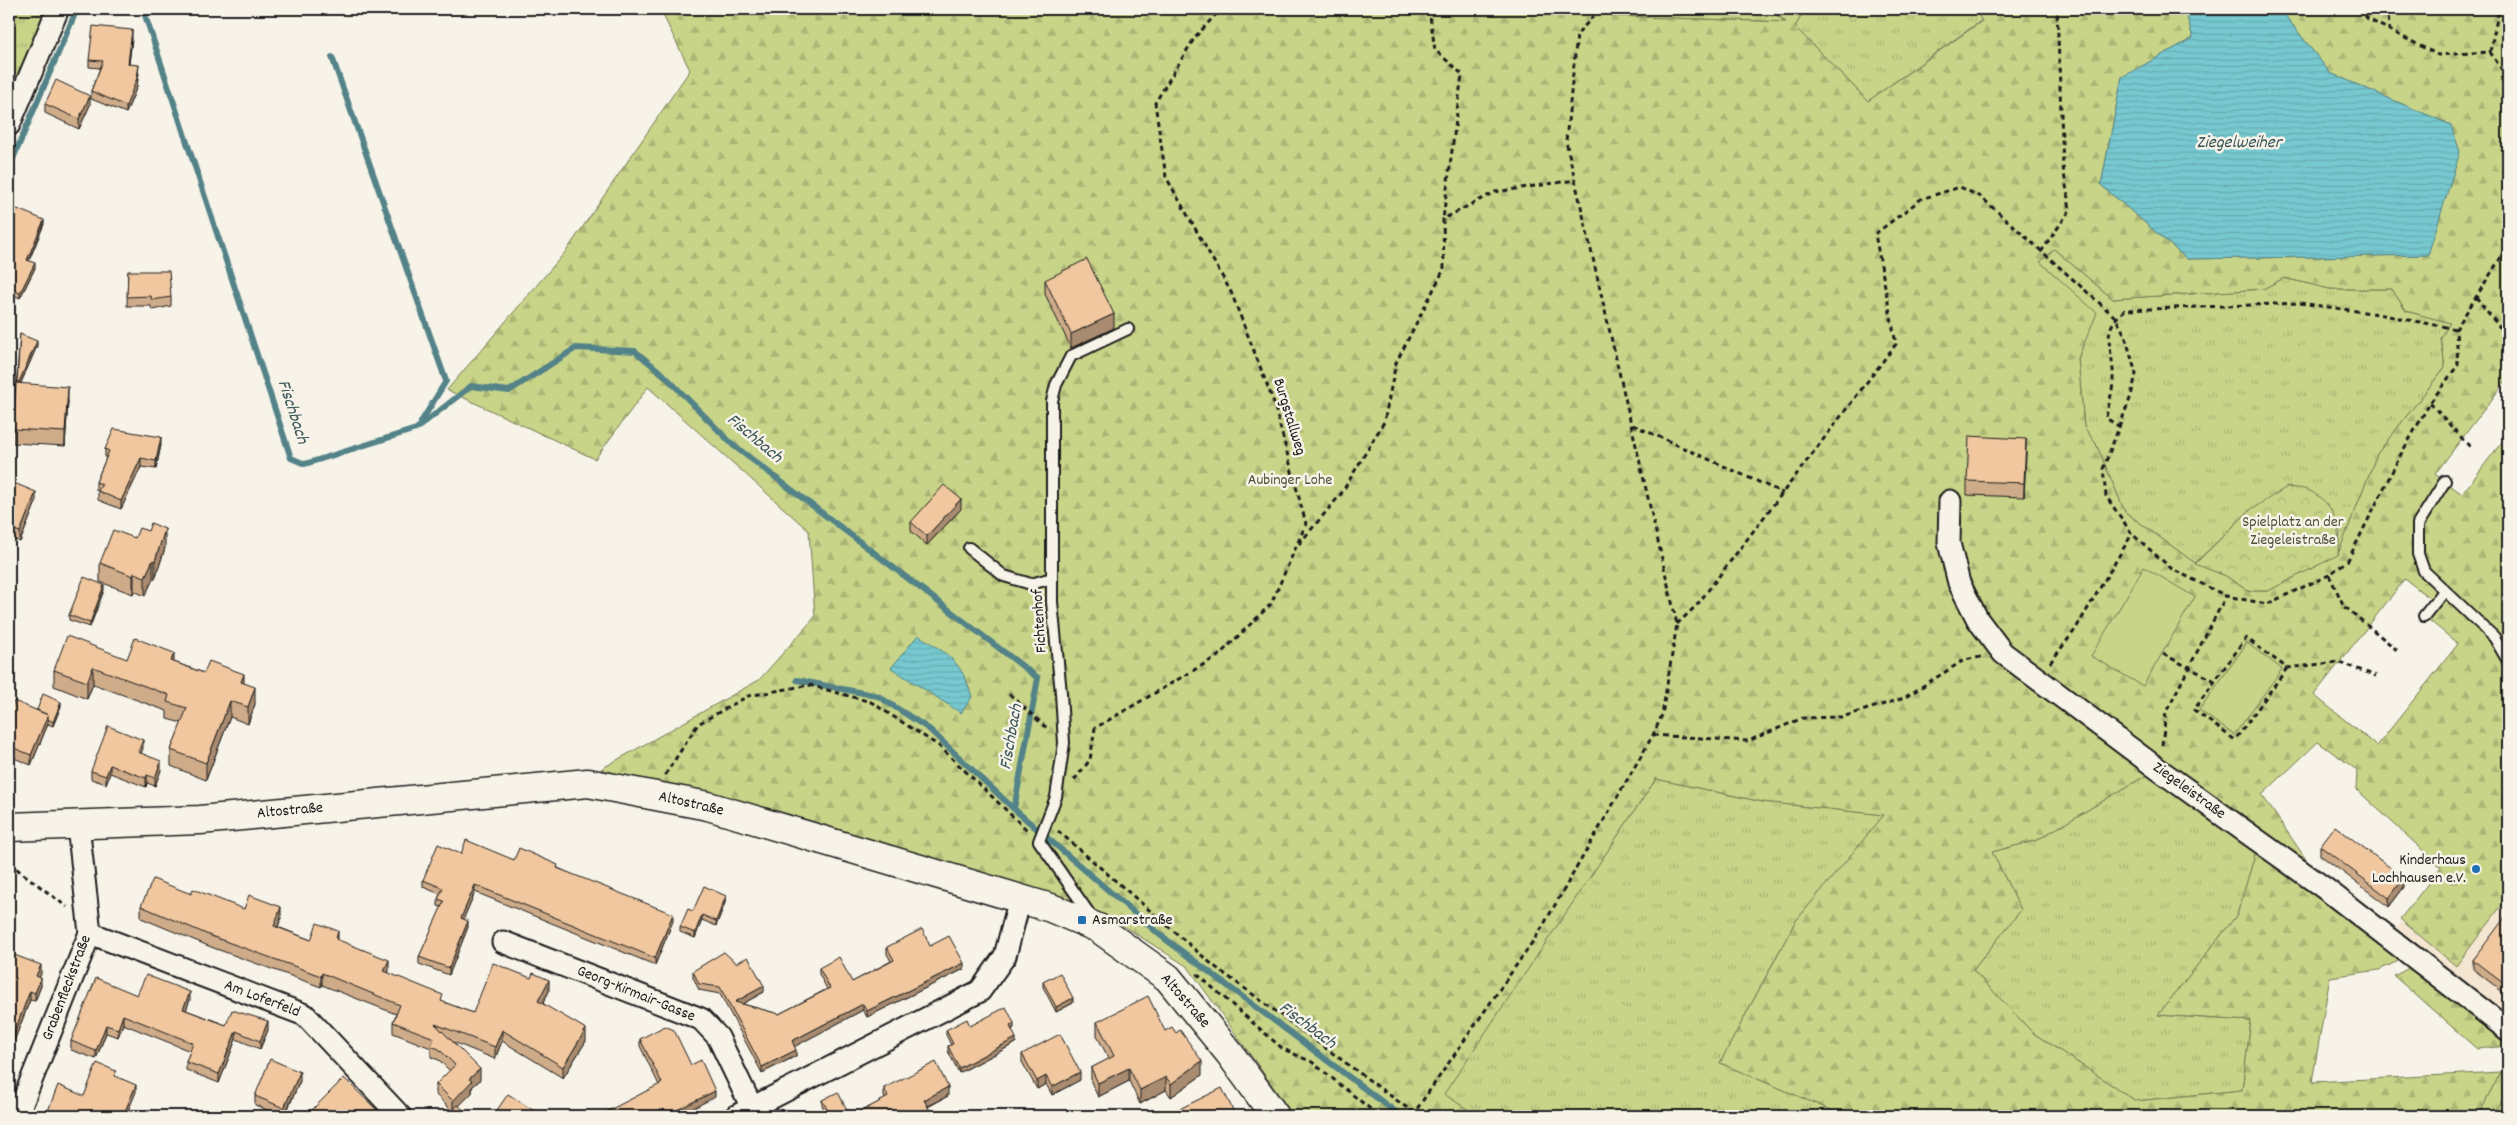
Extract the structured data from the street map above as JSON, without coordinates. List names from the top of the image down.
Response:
{
  "streets": {
    "main road": ["Altostraße"],
    "street": [
      "Ziegeleistraße",
      "Grabenfleckstraße",
      "Georg-Kirmair-Gasse",
      "Am Loferfeld"
    ],
    "lane": ["Fichtenhof"],
    "path": ["Burgstallweg"]
  },
  "crossings": [
    ["Altostraße", "Grabenfleckstraße"],
    ["Grabenfleckstraße", "Am Loferfeld"]
  ],
  "water": ["Ziegelweiher", "Fischbach"],
  "parks": ["Aubinger Lohe", "Spielplatz an der Ziegeleistraße"],
  "places": {
    "other": ["Kinderhaus Lochhausen e.V."],
    "transit": ["Asmarstraße"]
  }
}
